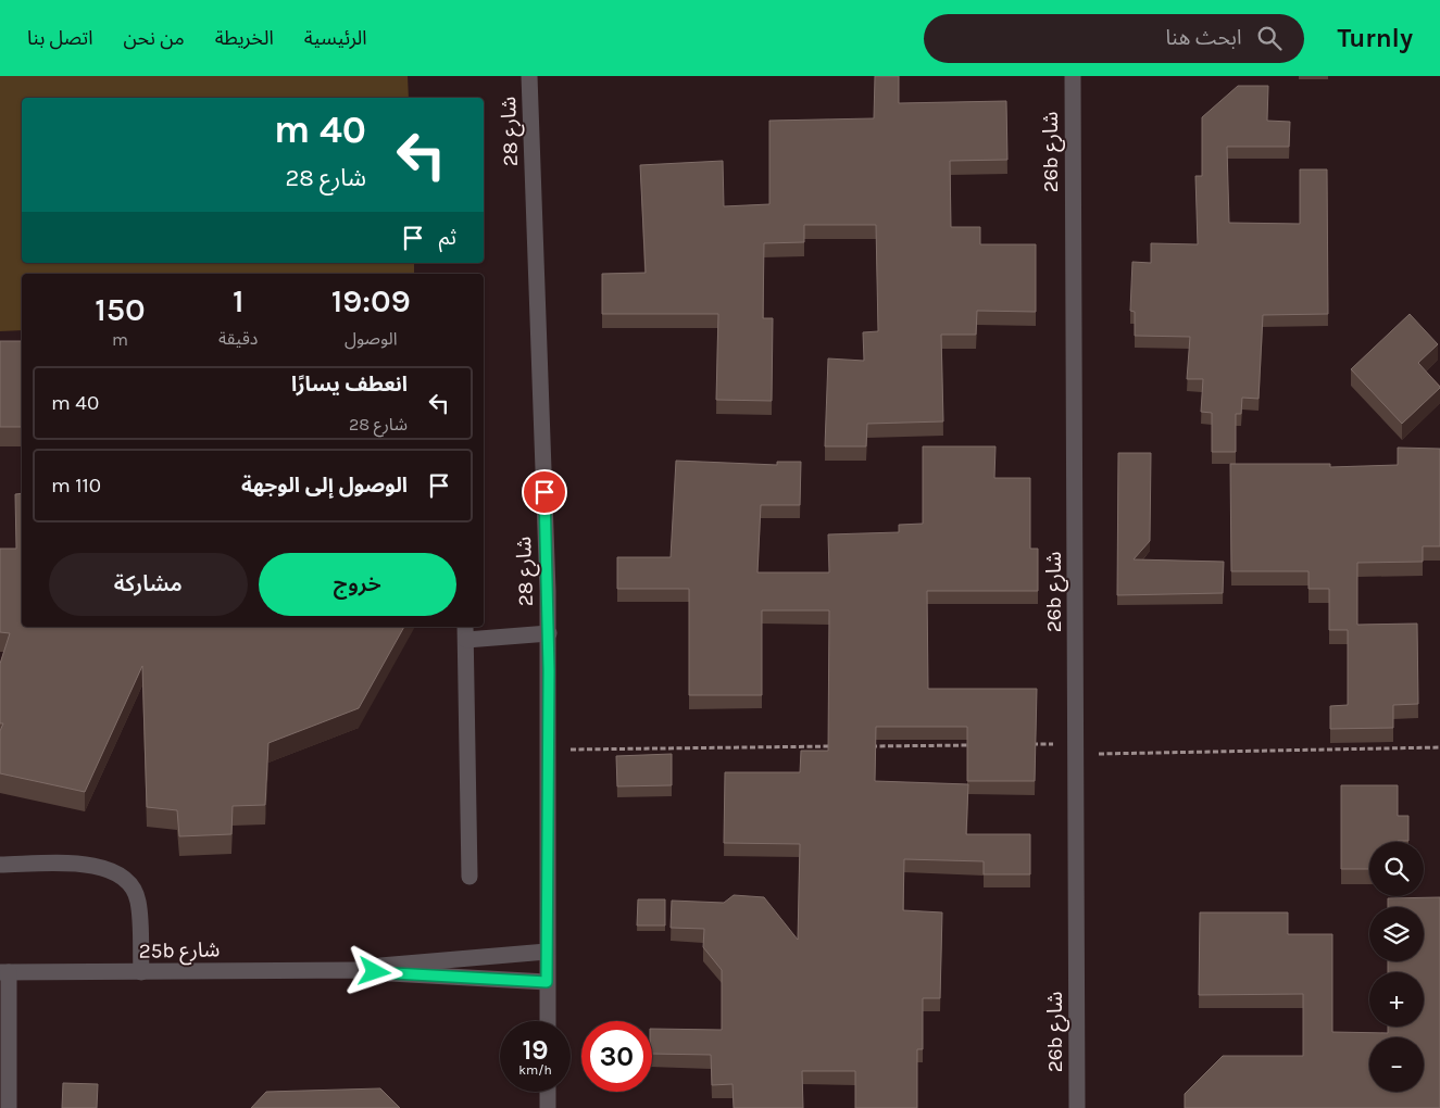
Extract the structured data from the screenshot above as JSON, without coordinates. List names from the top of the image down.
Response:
{
  "streets": {
    "street": ["شارع 28", "26b شارع", "25b شارع"]
  },
  "crossings": [
    ["شارع 28", "25b شارع"]
  ],
  "page": {
    "header": "Turnly",
    "search": "ابحث هنا",
    "nav": [
      "الرئيسية",
      "الخريطة",
      "من نحن",
      "اتصل بنا"
    ],
    "turn": ["40 m", "شارع 28"],
    "then": "ثم",
    "eta": [
      "19:09",
      "الوصول",
      "1",
      "دقيقة",
      "150",
      "m"
    ],
    "list": [
      {
        "name": "انعطف يسارًا",
        "note": "شارع 28",
        "value": "40 m"
      },
      {
        "name": "الوصول إلى الوجهة",
        "value": "110 m"
      }
    ],
    "buttons": ["خروج", "مشاركة"],
    "map_buttons": ["+", "−"],
    "speed": "19 km/h",
    "limit": "30"
  }
}
